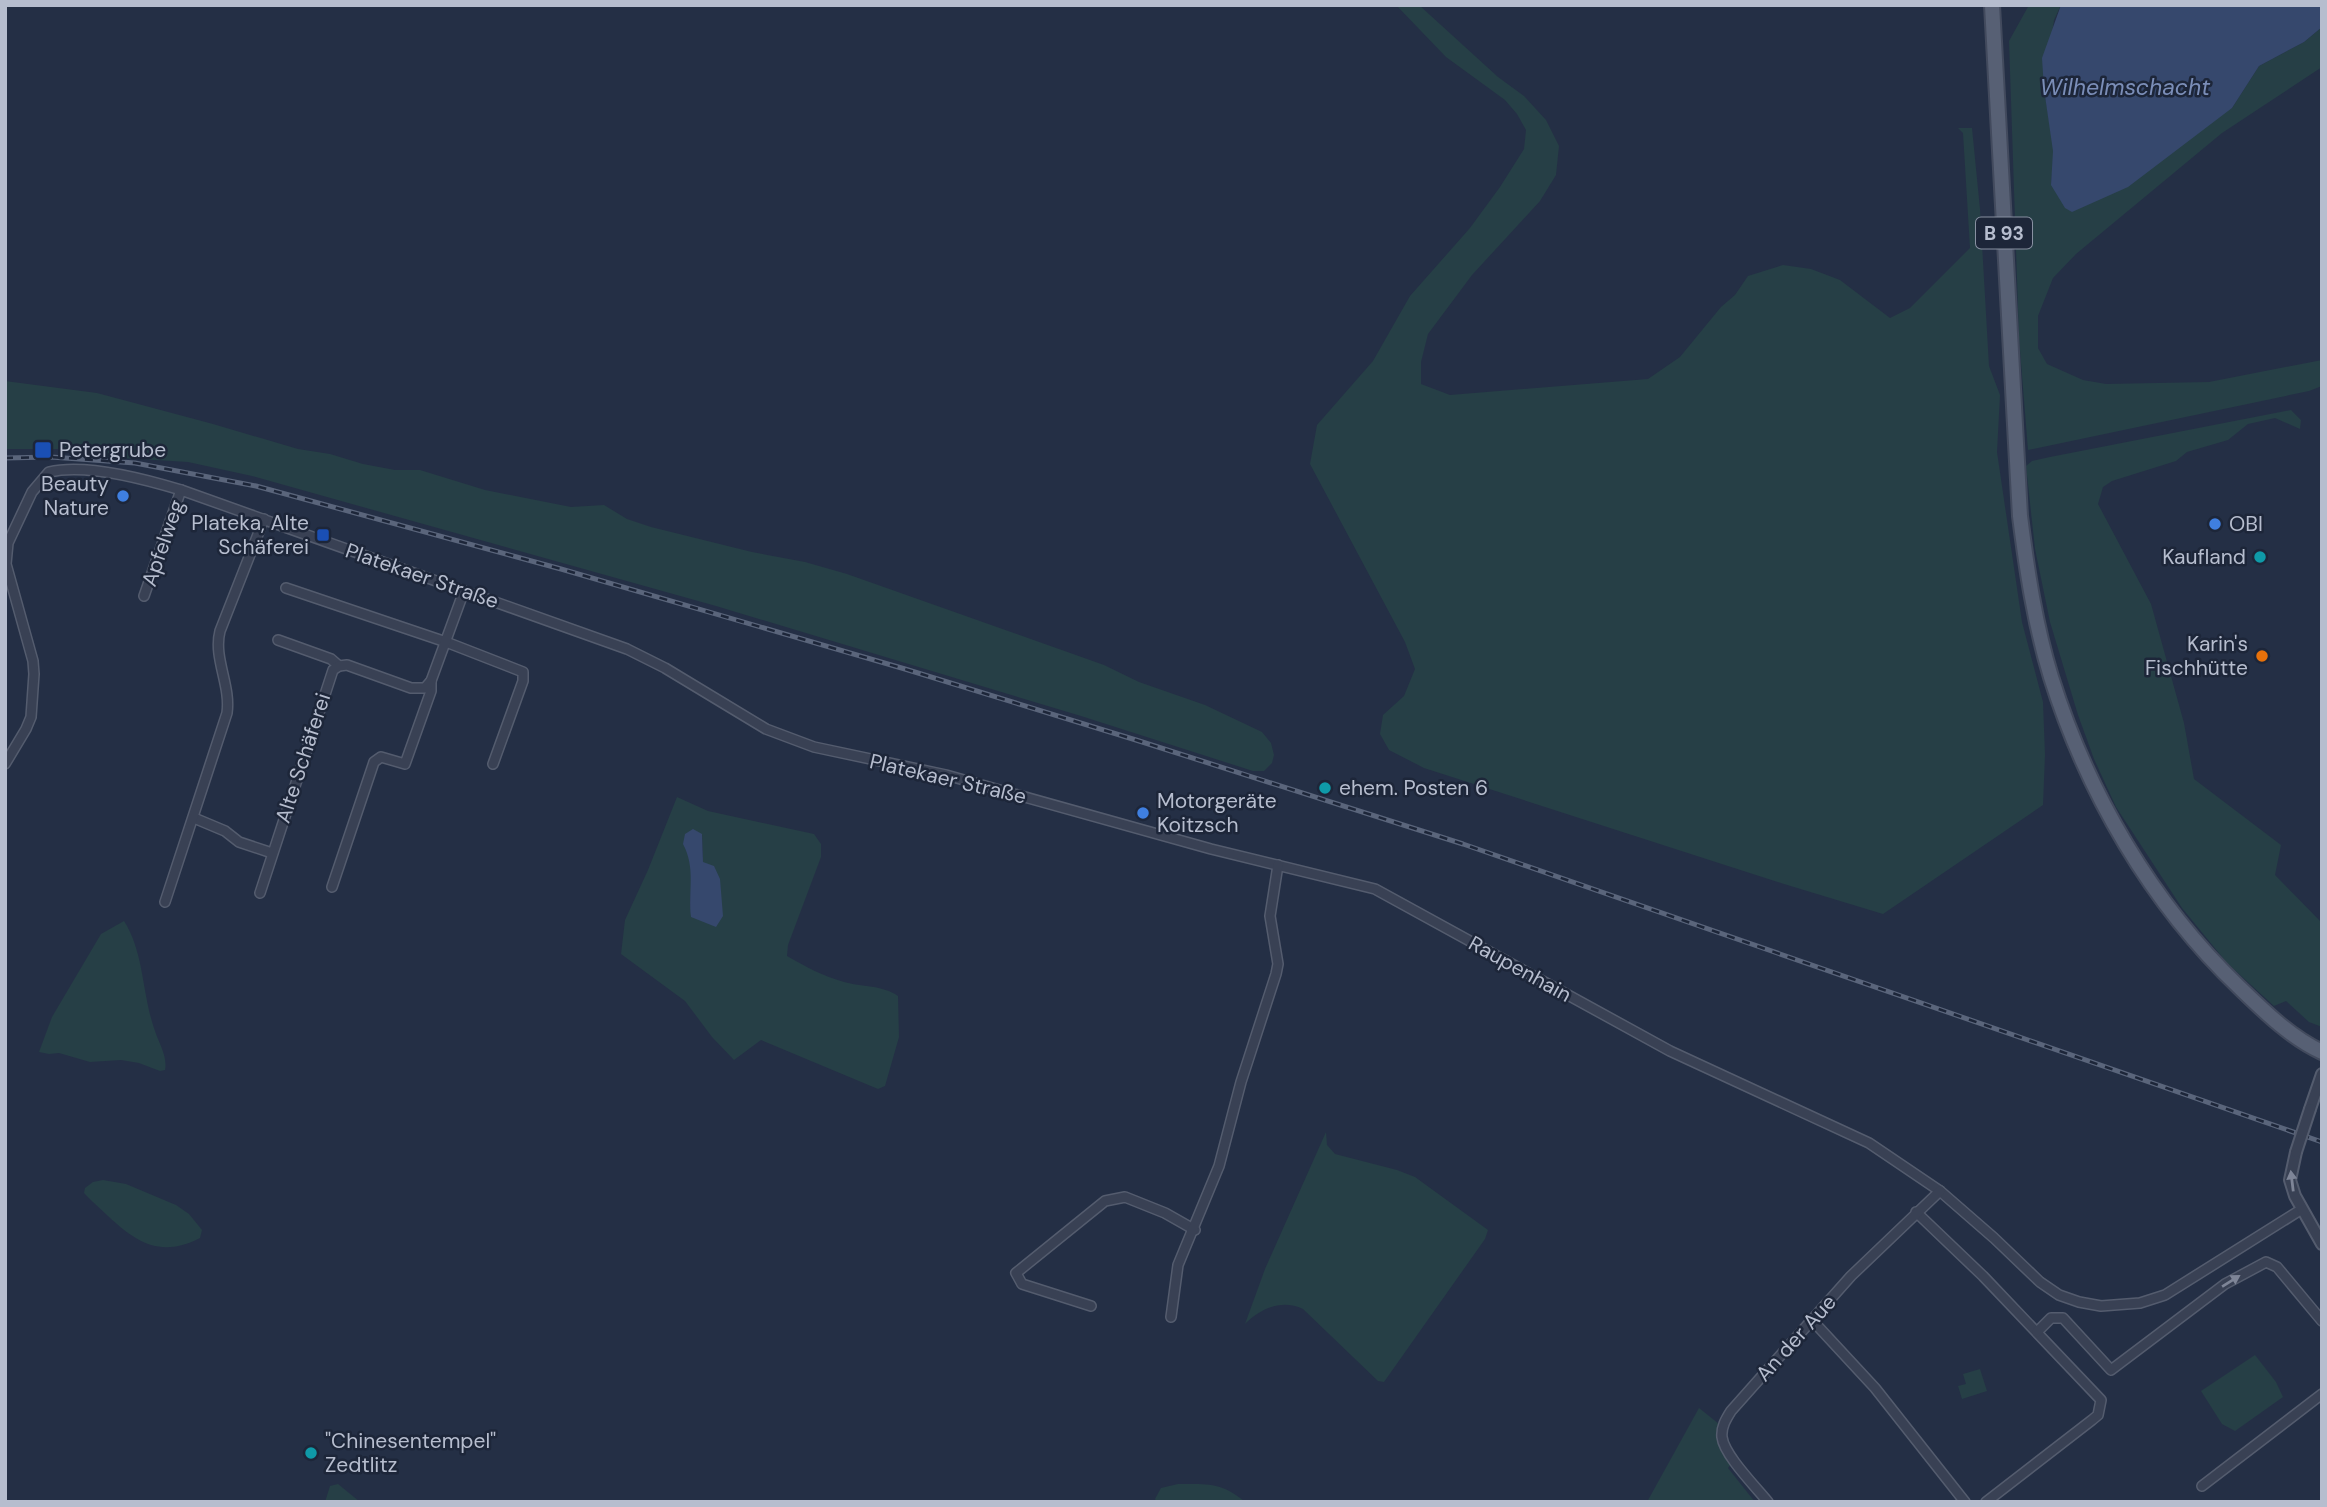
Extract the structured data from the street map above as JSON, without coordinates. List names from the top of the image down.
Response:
{
  "streets": {
    "main road": ["B 93"],
    "street": [
      "Apfelweg",
      "Platekaer Straße",
      "Alte Schäferei",
      "Raupenhain",
      "An der Aue"
    ]
  },
  "crossings": [
    ["Apfelweg", "Platekaer Straße"],
    ["Platekaer Straße", "Raupenhain"],
    ["Raupenhain", "An der Aue"]
  ],
  "water": ["Wilhelmschacht"],
  "places": {
    "transit": ["Petergrube", "Plateka, Alte Schäferei"],
    "other": [
      "Beauty Nature",
      "OBI",
      "Kaufland",
      "Karin's Fischhütte",
      "ehem. Posten 6",
      "Motorgeräte Koitzsch",
      "\"Chinesentempel\" Zedtlitz"
    ]
  }
}
